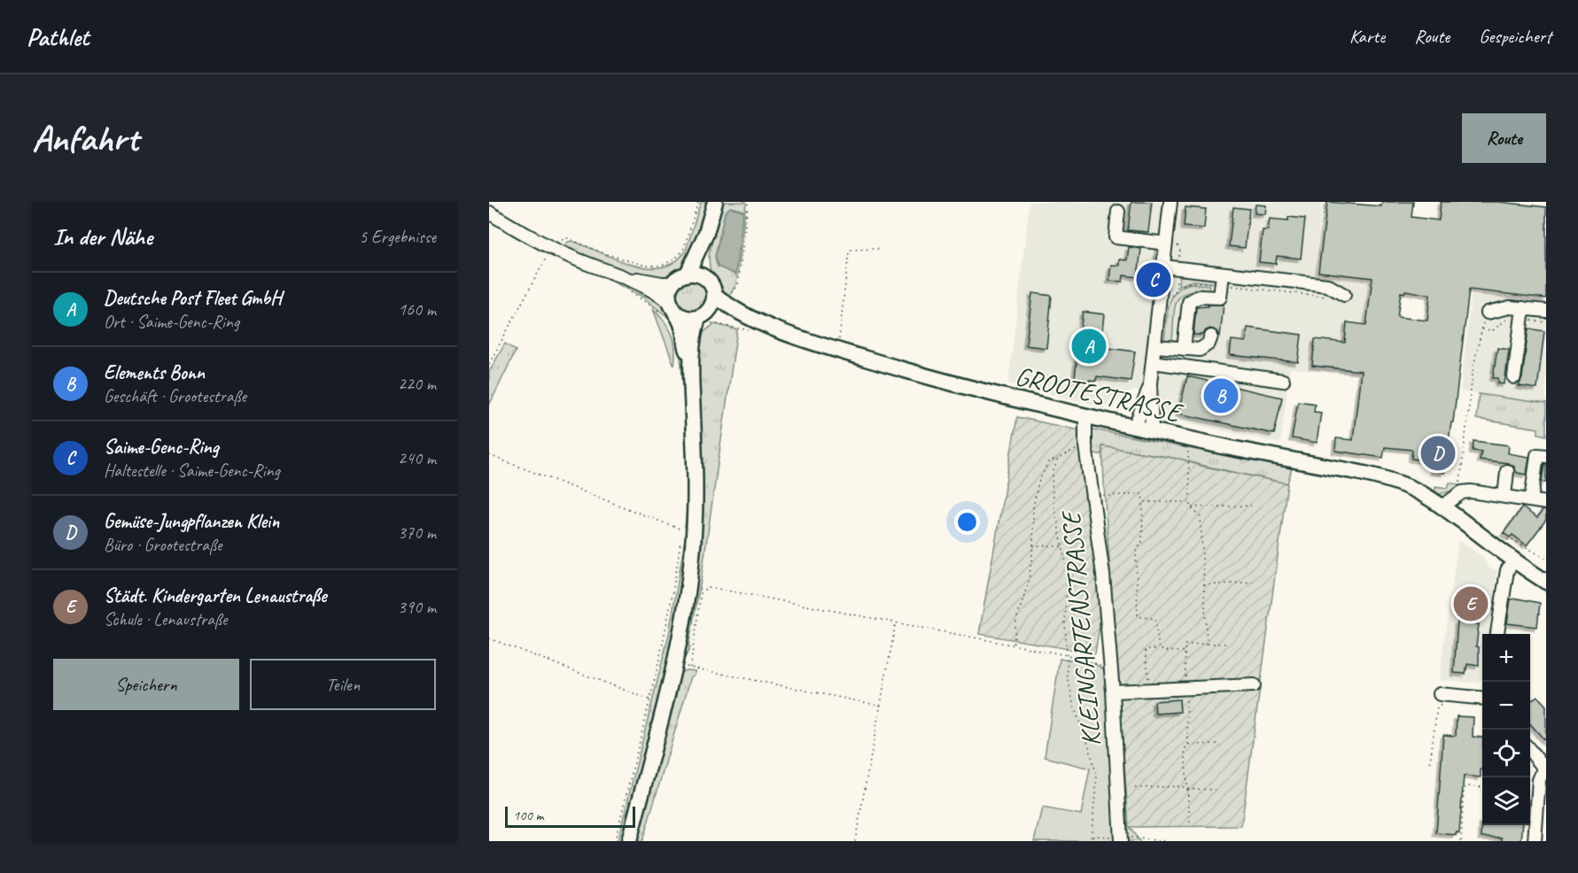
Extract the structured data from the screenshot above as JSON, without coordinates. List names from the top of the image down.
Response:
{
  "streets": {
    "main road": ["GROOTESTRASSE"],
    "street": ["KLEINGARTENSTRASSE"]
  },
  "crossings": [
    ["GROOTESTRASSE", "KLEINGARTENSTRASSE"]
  ],
  "scale_bar": "100 m",
  "page": {
    "header": "Pathlet",
    "nav": ["Karte", "Route", "Gespeichert"],
    "buttons": [
      "Route",
      ["Speichern", "Teilen"]
    ],
    "title": "Anfahrt",
    "heading": ["In der Nähe", "5 Ergebnisse"],
    "pins": [
      "C",
      "A",
      "B",
      "D",
      "E"
    ],
    "list": [
      {
        "mark": "A",
        "name": "Deutsche Post Fleet GmbH",
        "note": "Ort · Saime-Genc-Ring",
        "value": "160 m"
      },
      {
        "mark": "B",
        "name": "Elements Bonn",
        "note": "Geschäft · Grootestraße",
        "value": "220 m"
      },
      {
        "mark": "C",
        "name": "Saime-Genc-Ring",
        "note": "Haltestelle · Saime-Genc-Ring",
        "value": "240 m"
      },
      {
        "mark": "D",
        "name": "Gemüse-Jungpflanzen Klein",
        "note": "Büro · Grootestraße",
        "value": "370 m"
      },
      {
        "mark": "E",
        "name": "Städt. Kindergarten Lenaustraße",
        "note": "Schule · Lenaustraße",
        "value": "390 m"
      }
    ],
    "map_buttons": ["+", "−"],
    "scale": "100 m"
  }
}
